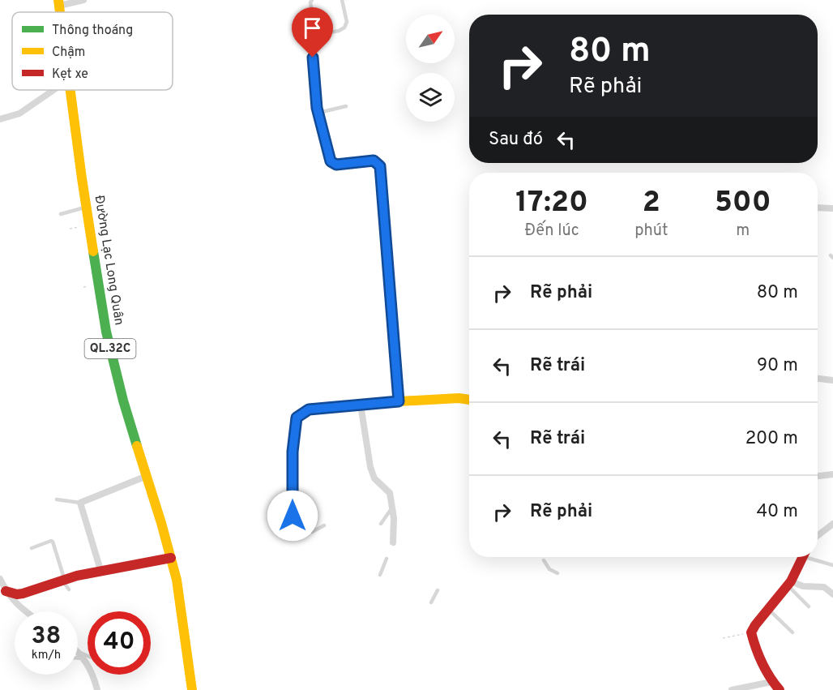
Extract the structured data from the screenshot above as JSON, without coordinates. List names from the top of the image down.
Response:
{
  "streets": {
    "main road": ["Đường Lạc Long Quân", "QL.32C"]
  },
  "legend": ["Thông thoáng", "Chậm", "Kẹt xe"],
  "north": "top right",
  "page": {
    "turn": ["80 m", "Rẽ phải"],
    "then": "Sau đó",
    "eta": [
      "17:20",
      "Đến lúc",
      "2",
      "phút",
      "500",
      "m"
    ],
    "list": [
      {
        "name": "Rẽ phải",
        "value": "80 m"
      },
      {
        "name": "Rẽ trái",
        "value": "90 m"
      },
      {
        "name": "Rẽ trái",
        "value": "200 m"
      },
      {
        "name": "Rẽ phải",
        "value": "40 m"
      }
    ],
    "speed": "38 km/h",
    "limit": "40"
  }
}
